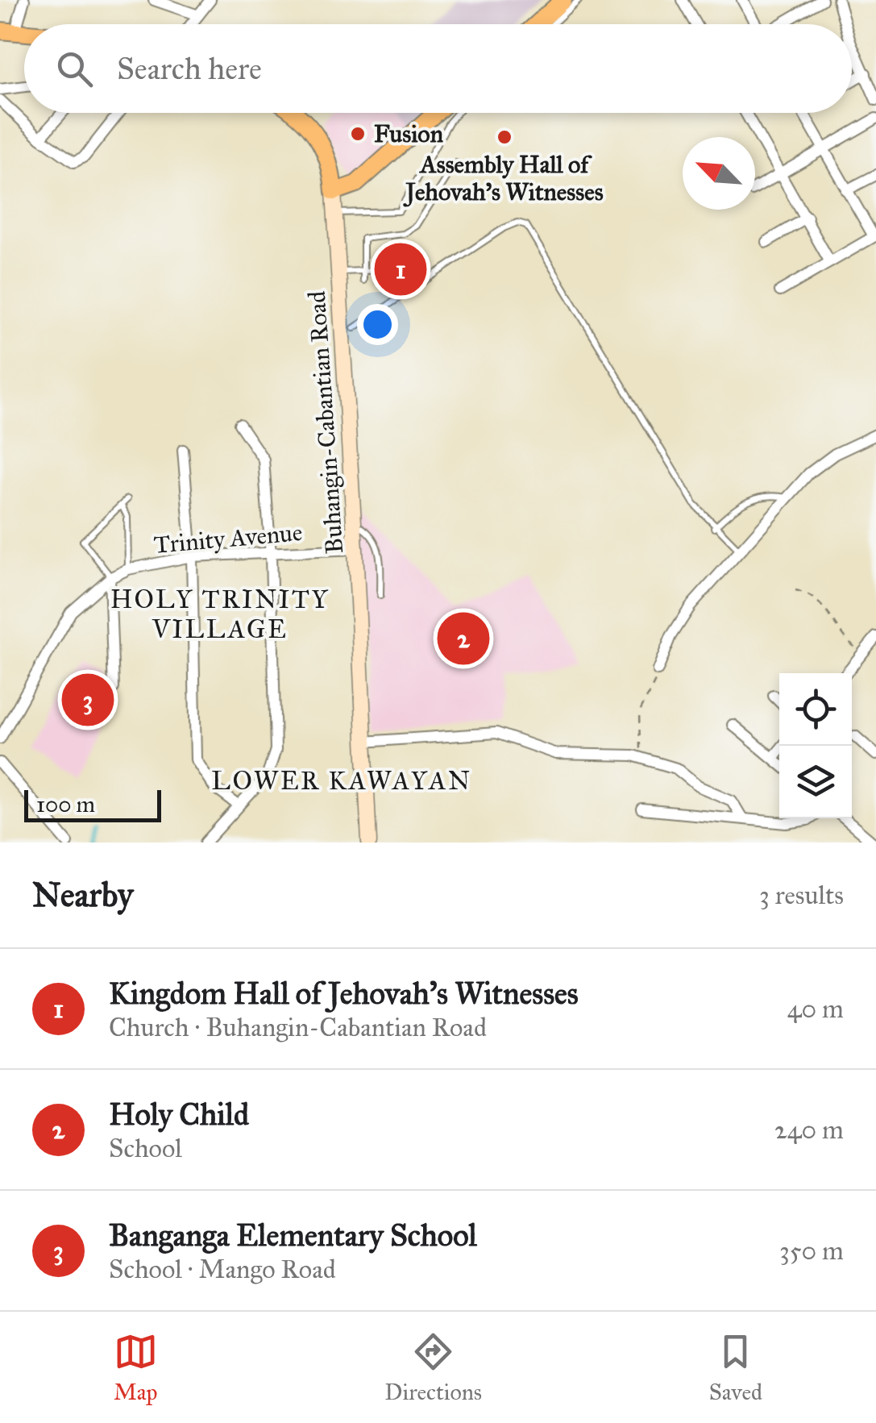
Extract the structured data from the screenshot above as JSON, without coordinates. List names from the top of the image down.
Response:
{
  "streets": {
    "main road": ["Buhangin-Cabantian Road"],
    "street": ["Trinity Avenue"]
  },
  "crossings": [
    ["Buhangin-Cabantian Road", "Trinity Avenue"]
  ],
  "districts": ["HOLY TRINITY VILLAGE", "LOWER KAWAYAN"],
  "places": ["Fusion", "Assembly Hall of Jehovah's Witnesses"],
  "scale_bar": "100 m",
  "north": "top left",
  "page": {
    "search": "Search here",
    "pins": ["1", "2", "3"],
    "scale": "100 m",
    "heading": ["Nearby", "3 results"],
    "list": [
      {
        "mark": "1",
        "name": "Kingdom Hall of Jehovah's Witnesses",
        "note": "Church · Buhangin-Cabantian Road",
        "value": "40 m"
      },
      {
        "mark": "2",
        "name": "Holy Child",
        "note": "School",
        "value": "240 m"
      },
      {
        "mark": "3",
        "name": "Banganga Elementary School",
        "note": "School · Mango Road",
        "value": "350 m"
      }
    ],
    "nav": ["Map", "Directions", "Saved"]
  }
}
